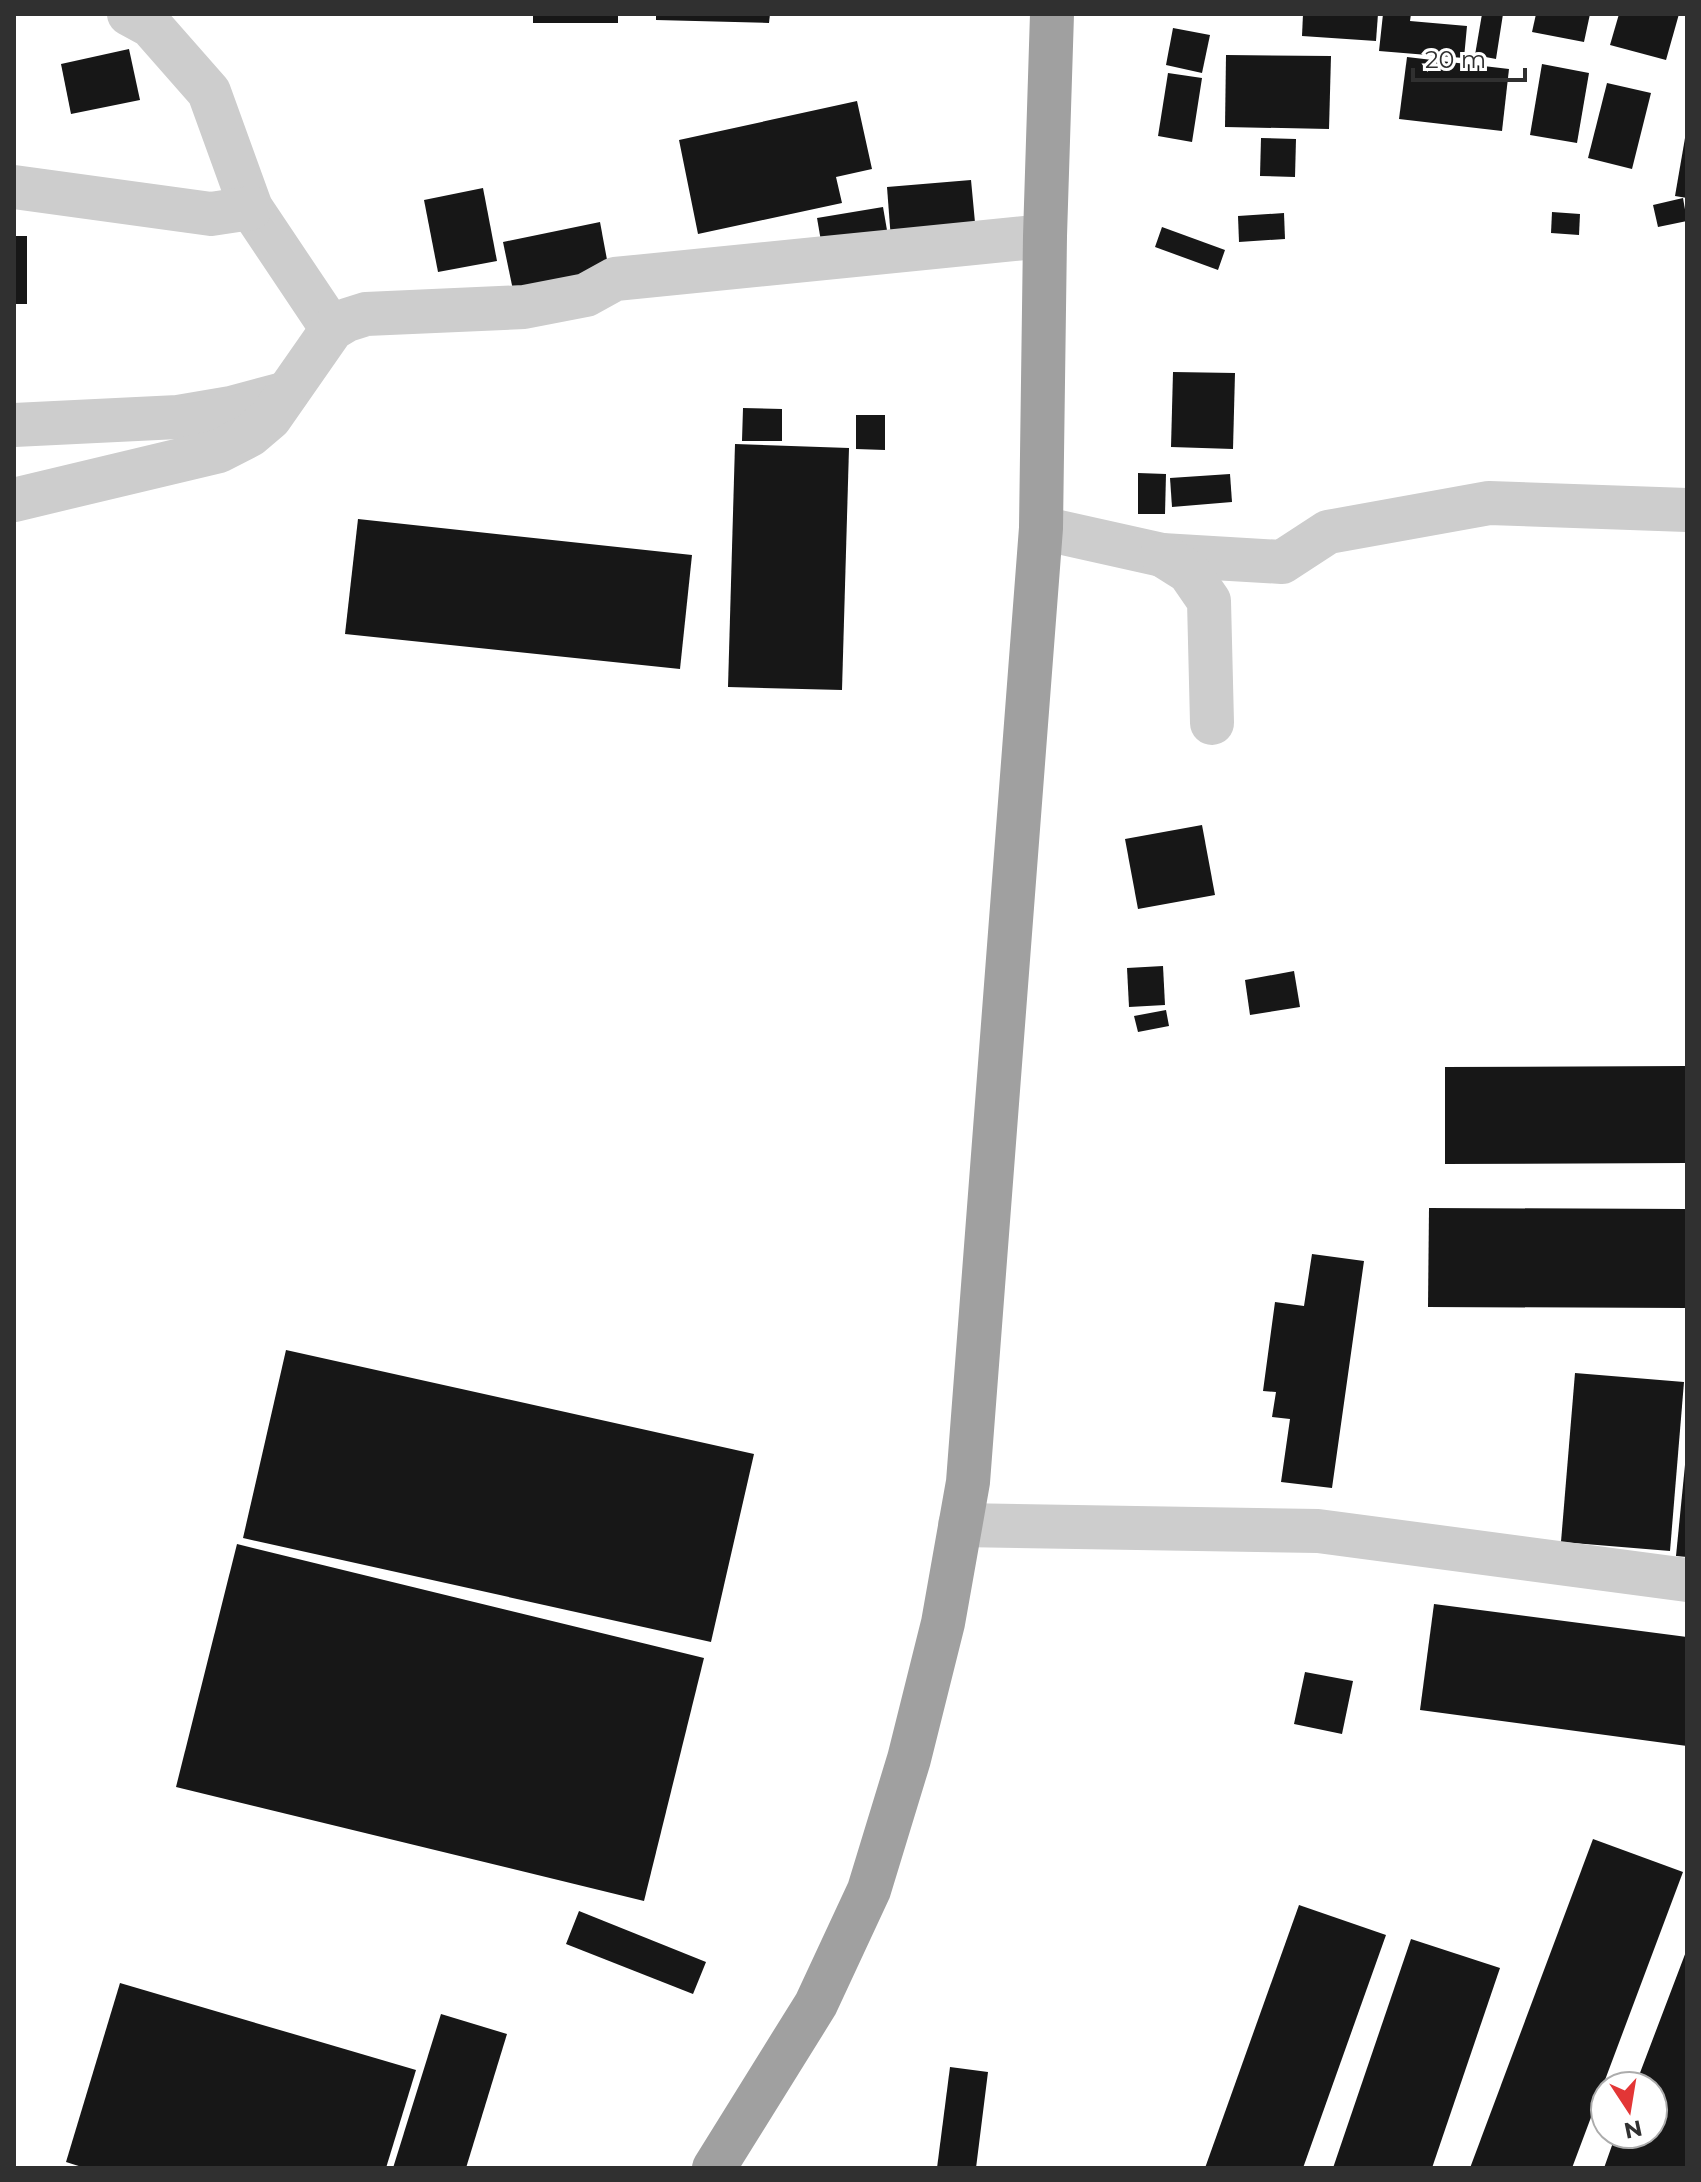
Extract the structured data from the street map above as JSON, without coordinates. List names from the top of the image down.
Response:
{
  "scale_bar": "20 m",
  "north": "bottom"
}
